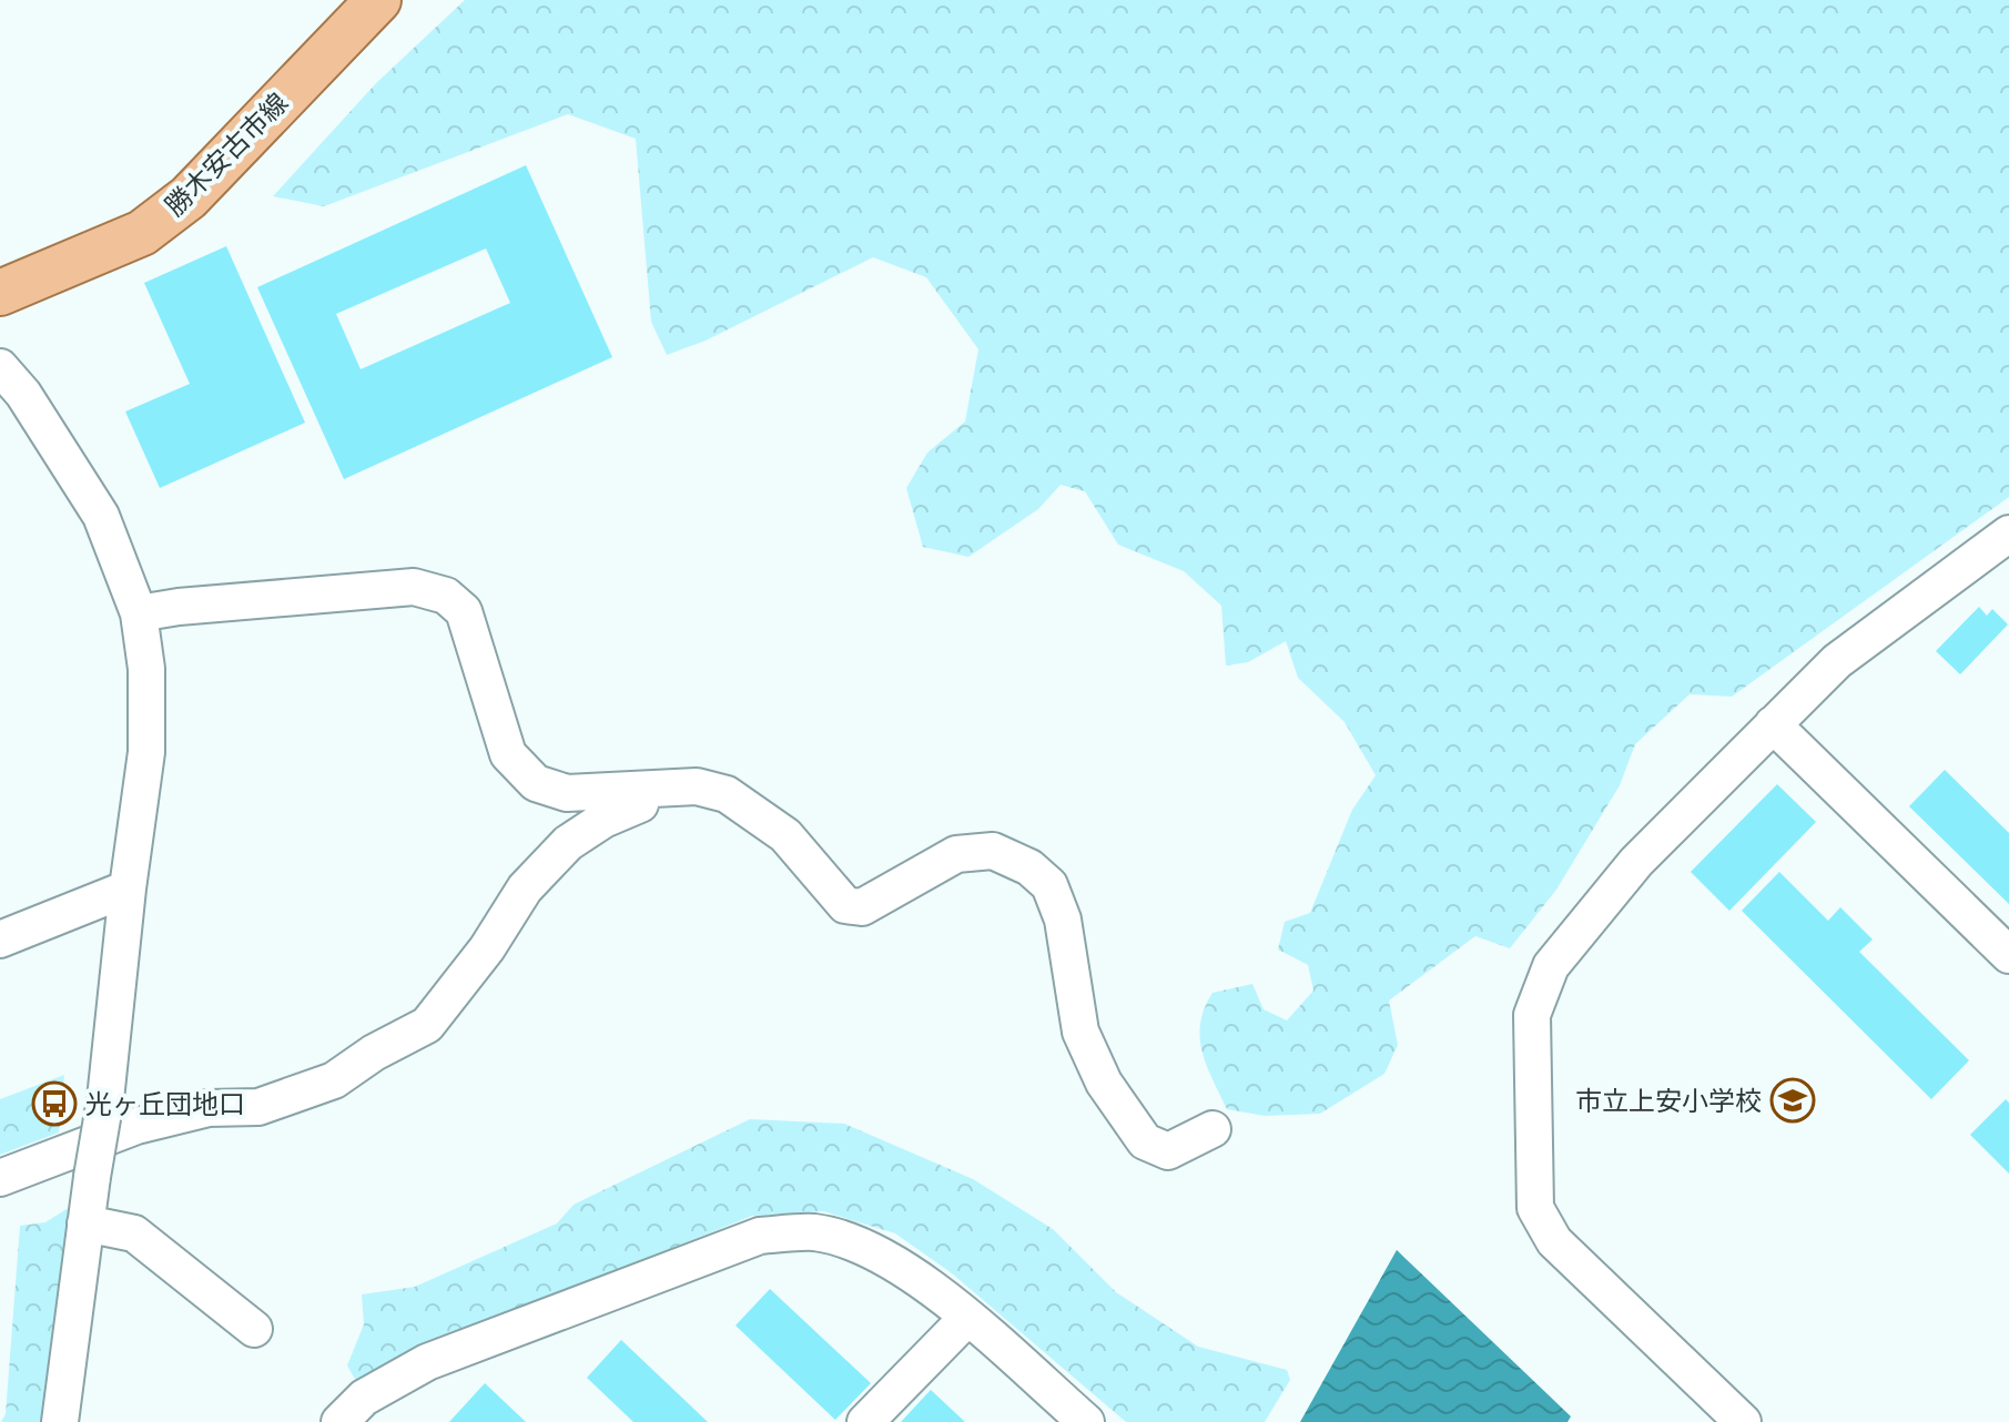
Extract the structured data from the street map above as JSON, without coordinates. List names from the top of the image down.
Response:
{
  "streets": {
    "main road": ["勝木安古市線"]
  },
  "places": {
    "school or university": ["市立上安小学校"],
    "bus stop": ["光ヶ丘団地口"]
  }
}
